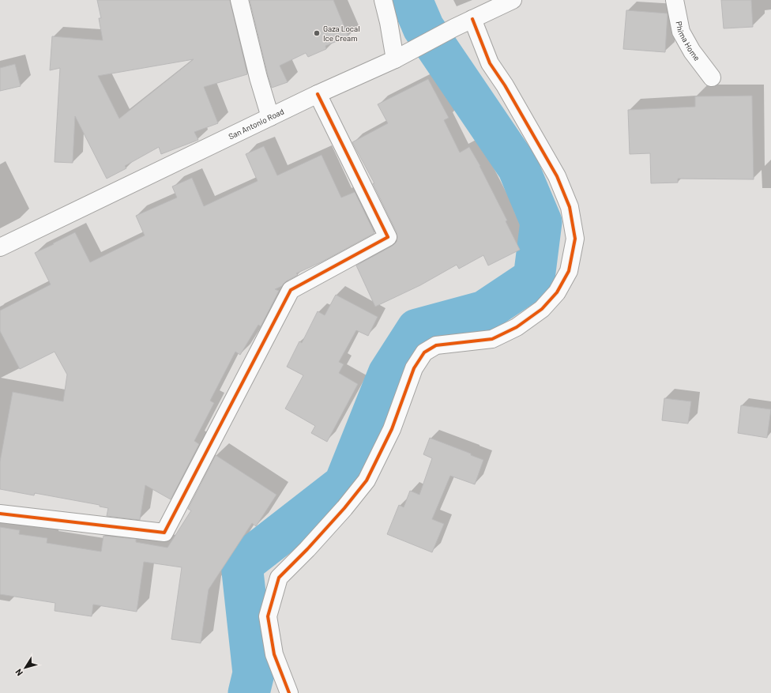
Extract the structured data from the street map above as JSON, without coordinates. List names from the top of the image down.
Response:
{
  "streets": {
    "street": ["Phima Home", "San Antonio Road"]
  },
  "places": ["Gaza Local Ice Cream"],
  "north": "bottom left"
}
